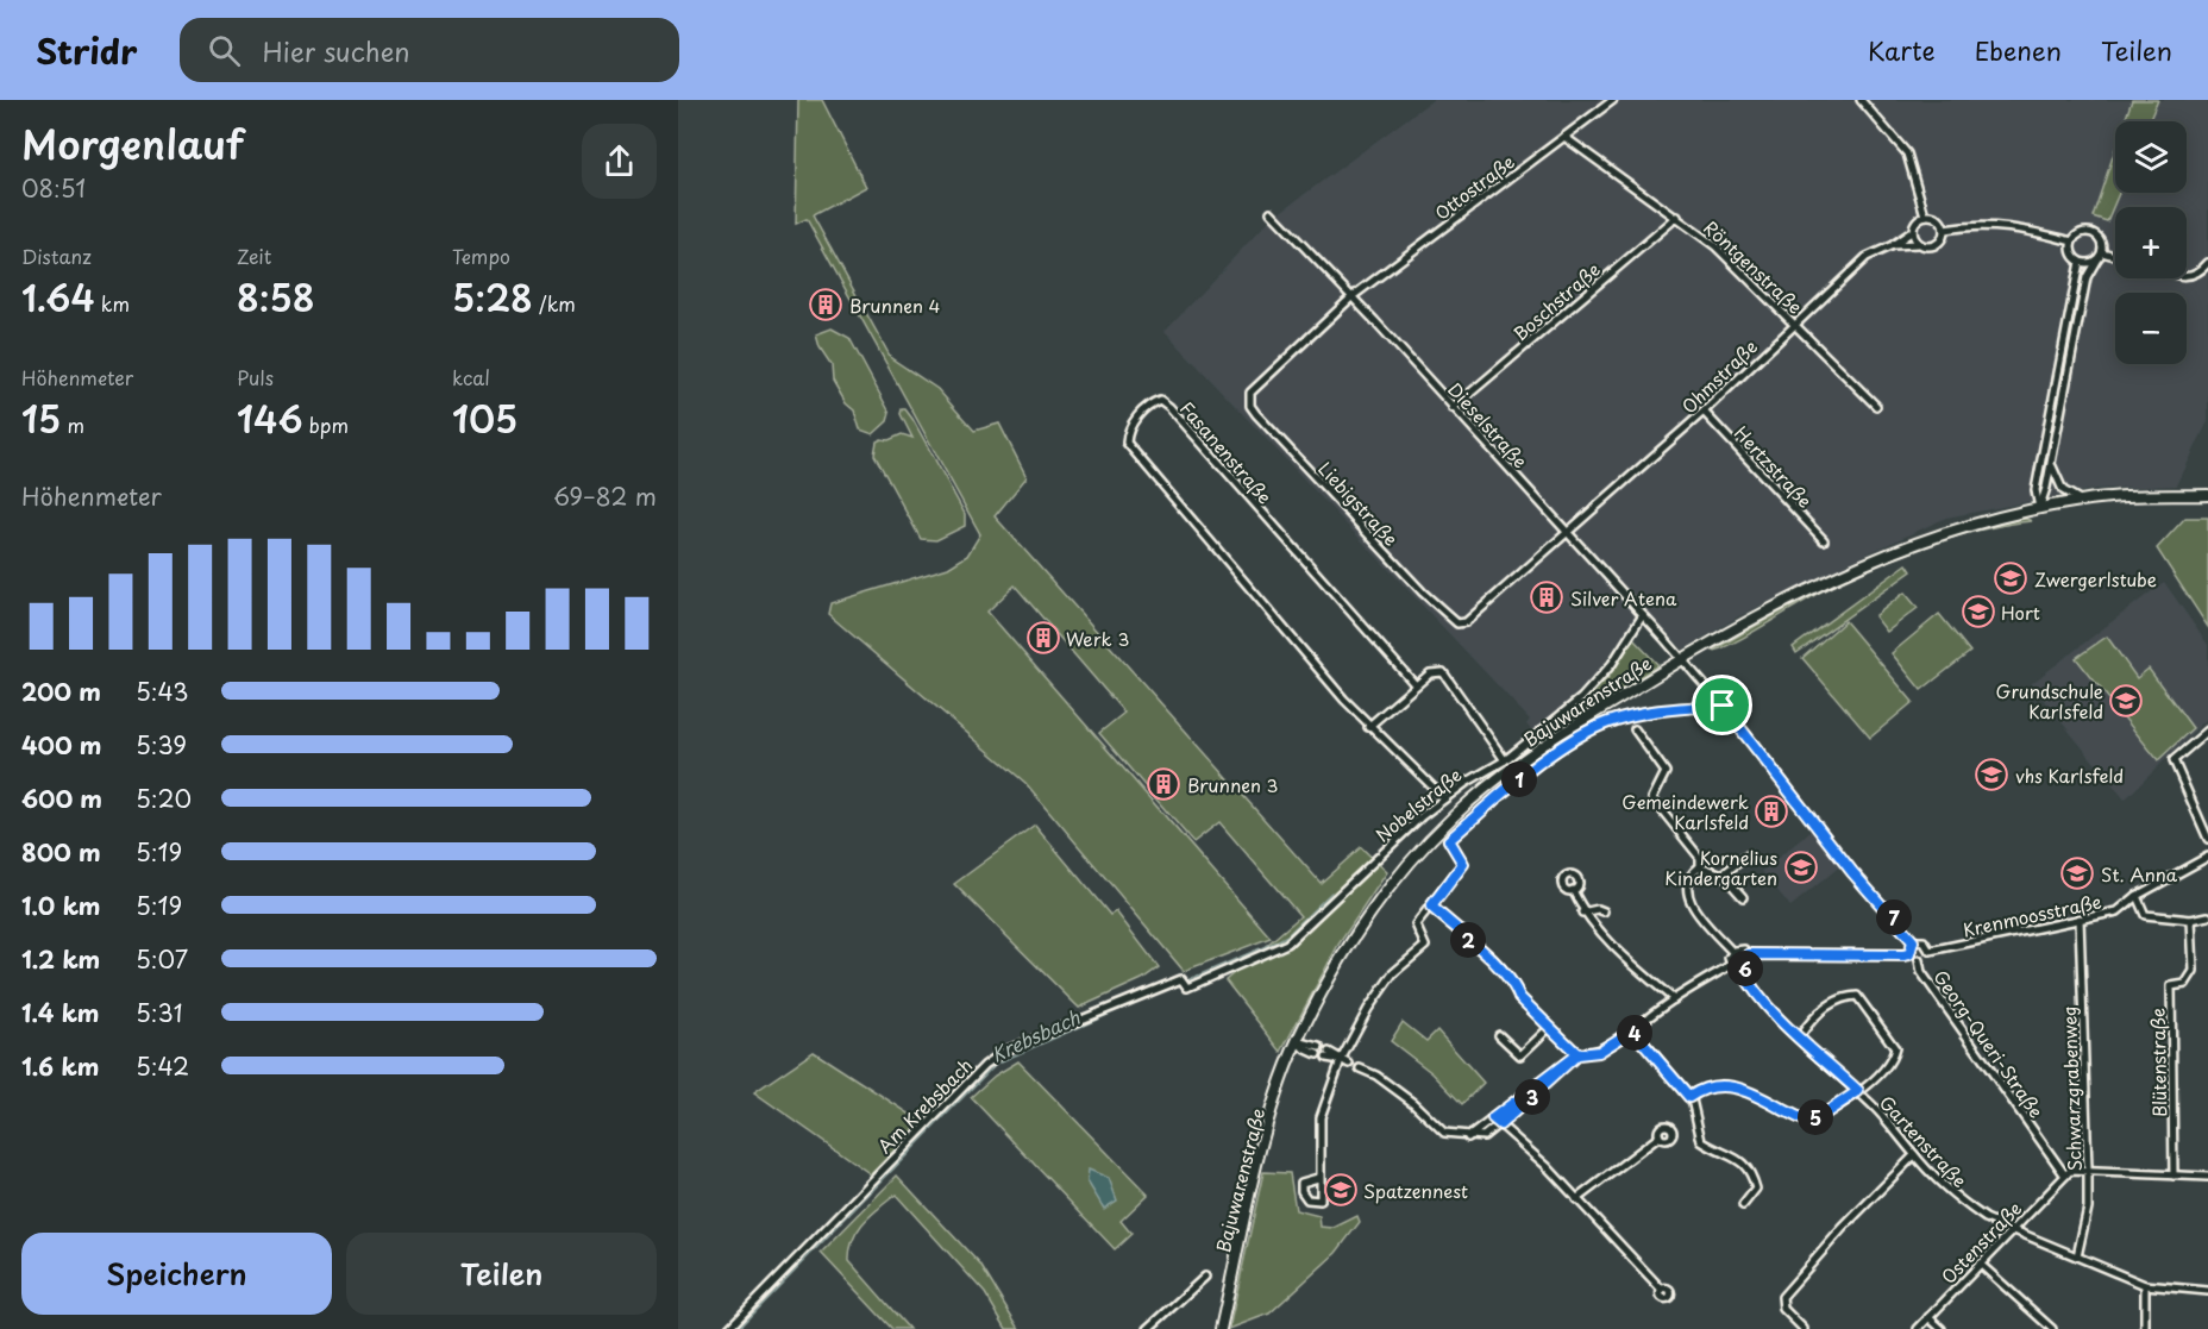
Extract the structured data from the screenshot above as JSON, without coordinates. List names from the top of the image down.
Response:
{
  "streets": {
    "main road": ["Bajuwarenstraße"],
    "street": [
      "Ottostraße",
      "Röntgenstraße",
      "Boschstraße",
      "Ohmstraße",
      "Dieselstraße",
      "Fasanenstraße",
      "Hertzstraße",
      "Liebigstraße",
      "Nobelstraße",
      "Krenmoosstraße",
      "Georg-Queri-Straße",
      "Blütenstraße",
      "Schwarzgrabenweg",
      "Am Krebsbach",
      "Gartenstraße",
      "Ostenstraße"
    ]
  },
  "crossings": [
    ["Ottostraße", "Röntgenstraße"],
    ["Ottostraße", "Dieselstraße"],
    ["Ottostraße", "Liebigstraße"],
    ["Röntgenstraße", "Boschstraße"],
    ["Röntgenstraße", "Ohmstraße"],
    ["Boschstraße", "Dieselstraße"],
    ["Ohmstraße", "Dieselstraße"],
    ["Ohmstraße", "Hertzstraße"],
    ["Ohmstraße", "Liebigstraße"],
    ["Dieselstraße", "Liebigstraße"],
    ["Dieselstraße", "Bajuwarenstraße"],
    ["Dieselstraße", "Nobelstraße"],
    ["Dieselstraße", "Krenmoosstraße"],
    ["Dieselstraße", "Georg-Queri-Straße"],
    ["Fasanenstraße", "Nobelstraße"],
    ["Nobelstraße", "Am Krebsbach"],
    ["Krenmoosstraße", "Georg-Queri-Straße"],
    ["Krenmoosstraße", "Schwarzgrabenweg"],
    ["Georg-Queri-Straße", "Ostenstraße"],
    ["Schwarzgrabenweg", "Gartenstraße"],
    ["Gartenstraße", "Ostenstraße"]
  ],
  "water": ["Krebsbach"],
  "places": {
    "building": [
      "Brunnen 4",
      "Silver Atena",
      "Werk 3",
      "Brunnen 3",
      "Gemeindewerk Karlsfeld"
    ],
    "school or university": [
      "Zwergerlstube",
      "Hort",
      "Grundschule Karlsfeld",
      "vhs Karlsfeld",
      "Kornelius Kindergarten",
      "St. Anna",
      "Spatzennest"
    ]
  },
  "page": {
    "header": "Stridr",
    "search": "Hier suchen",
    "nav": ["Karte", "Ebenen", "Teilen"],
    "heading": ["Morgenlauf", "08:51"],
    "map_buttons": ["+", "−"],
    "stats": [
      ["Distanz", "1.64 km"],
      ["Zeit", "8:58"],
      ["Tempo", "5:28 /km"],
      ["Höhenmeter", "15 m"],
      ["Puls", "146 bpm"],
      ["kcal", "105"]
    ],
    "chart": ["Höhenmeter", "69–82 m"],
    "list": [
      {
        "name": "200 m",
        "note": "5:43"
      },
      {
        "name": "400 m",
        "note": "5:39"
      },
      {
        "name": "600 m",
        "note": "5:20"
      },
      {
        "name": "800 m",
        "note": "5:19"
      },
      {
        "name": "1.0 km",
        "note": "5:19"
      },
      {
        "name": "1.2 km",
        "note": "5:07"
      },
      {
        "name": "1.4 km",
        "note": "5:31"
      },
      {
        "name": "1.6 km",
        "note": "5:42"
      }
    ],
    "pins": [
      "1",
      "7",
      "2",
      "6",
      "4",
      "3",
      "5"
    ],
    "buttons": ["Speichern", "Teilen"]
  }
}
